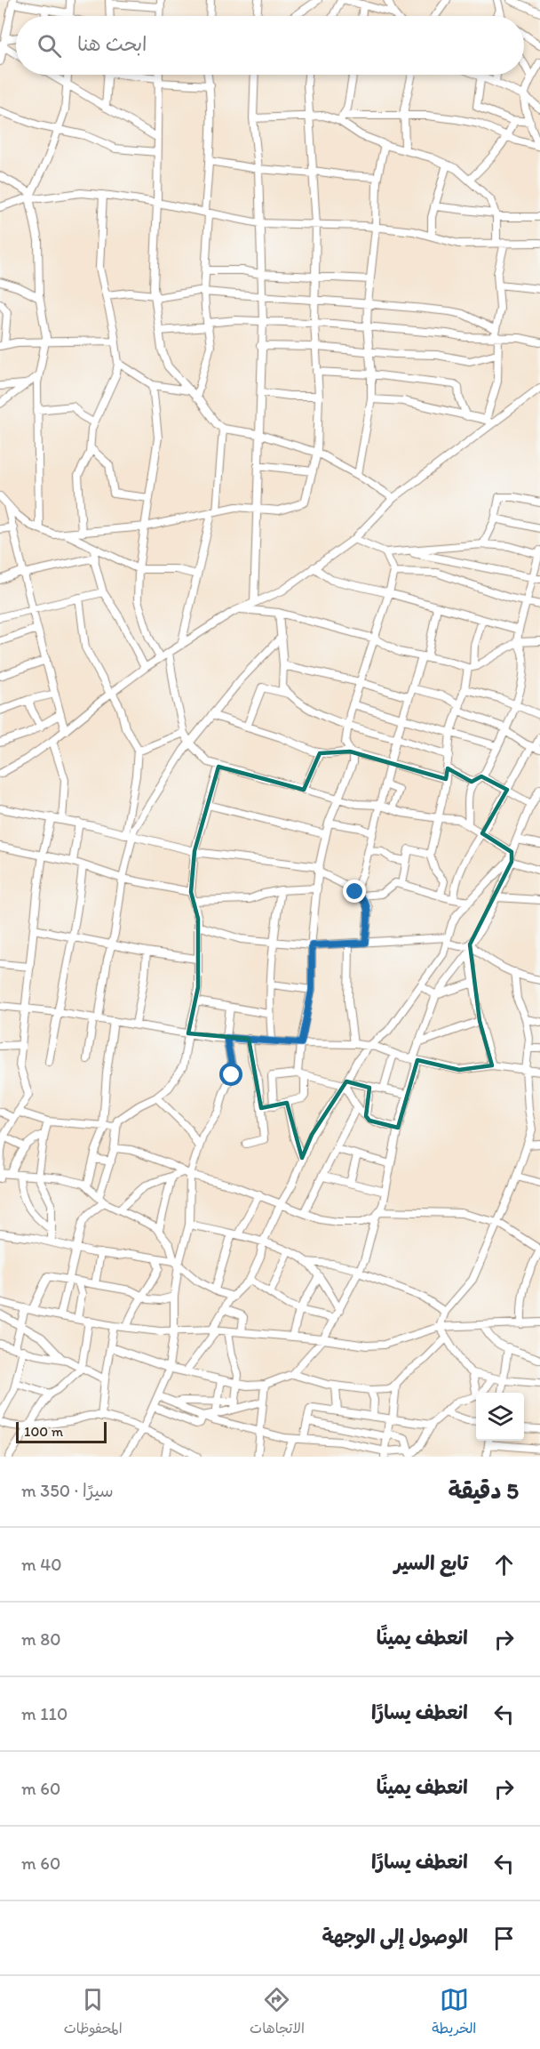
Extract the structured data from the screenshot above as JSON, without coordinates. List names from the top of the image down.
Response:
{
  "scale_bar": "100 m",
  "page": {
    "search": "ابحث هنا",
    "scale": "100 m",
    "heading": ["5 دقيقة", "سيرًا · 350 m"],
    "list": [
      ["تابع السير", "40 m"],
      ["انعطف يمينًا", "80 m"],
      ["انعطف يسارًا", "110 m"],
      ["انعطف يمينًا", "60 m"],
      ["انعطف يسارًا", "60 m"],
      "الوصول إلى الوجهة"
    ],
    "nav": ["الخريطة", "الاتجاهات", "المحفوظات"]
  }
}
